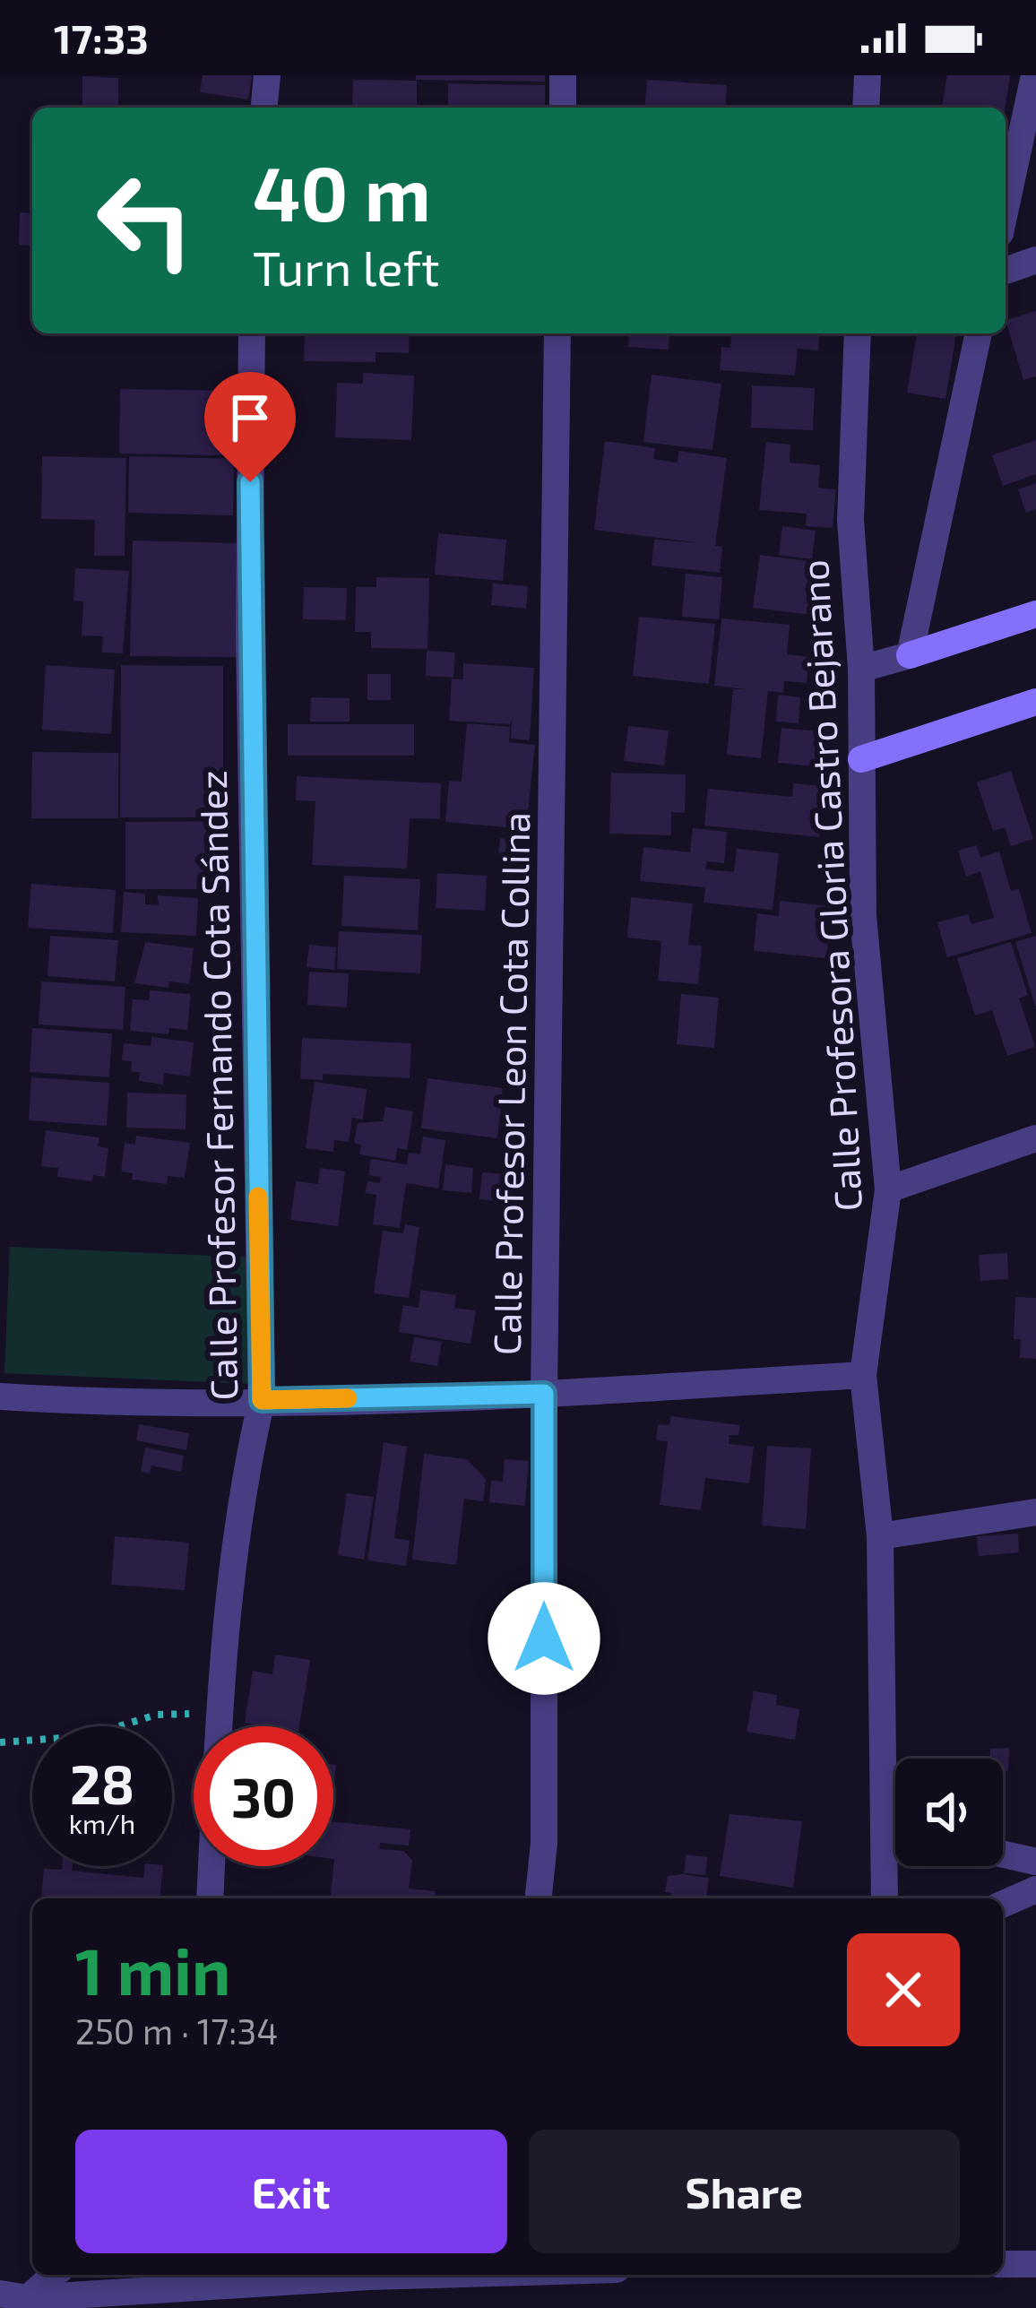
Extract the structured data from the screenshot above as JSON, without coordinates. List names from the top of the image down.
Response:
{
  "streets": {
    "street": ["Calle Profesora Gloria Castro Bejarano", "Calle Profesor Leon Cota Collina", "Calle Profesor Fernando Cota Sández"]
  },
  "page": {
    "status": "17:33",
    "turn": ["40 m", "Turn left"],
    "speed": "28 km/h",
    "limit": "30",
    "heading": ["1 min", "250 m · 17:34"],
    "buttons": ["Exit", "Share"]
  }
}
